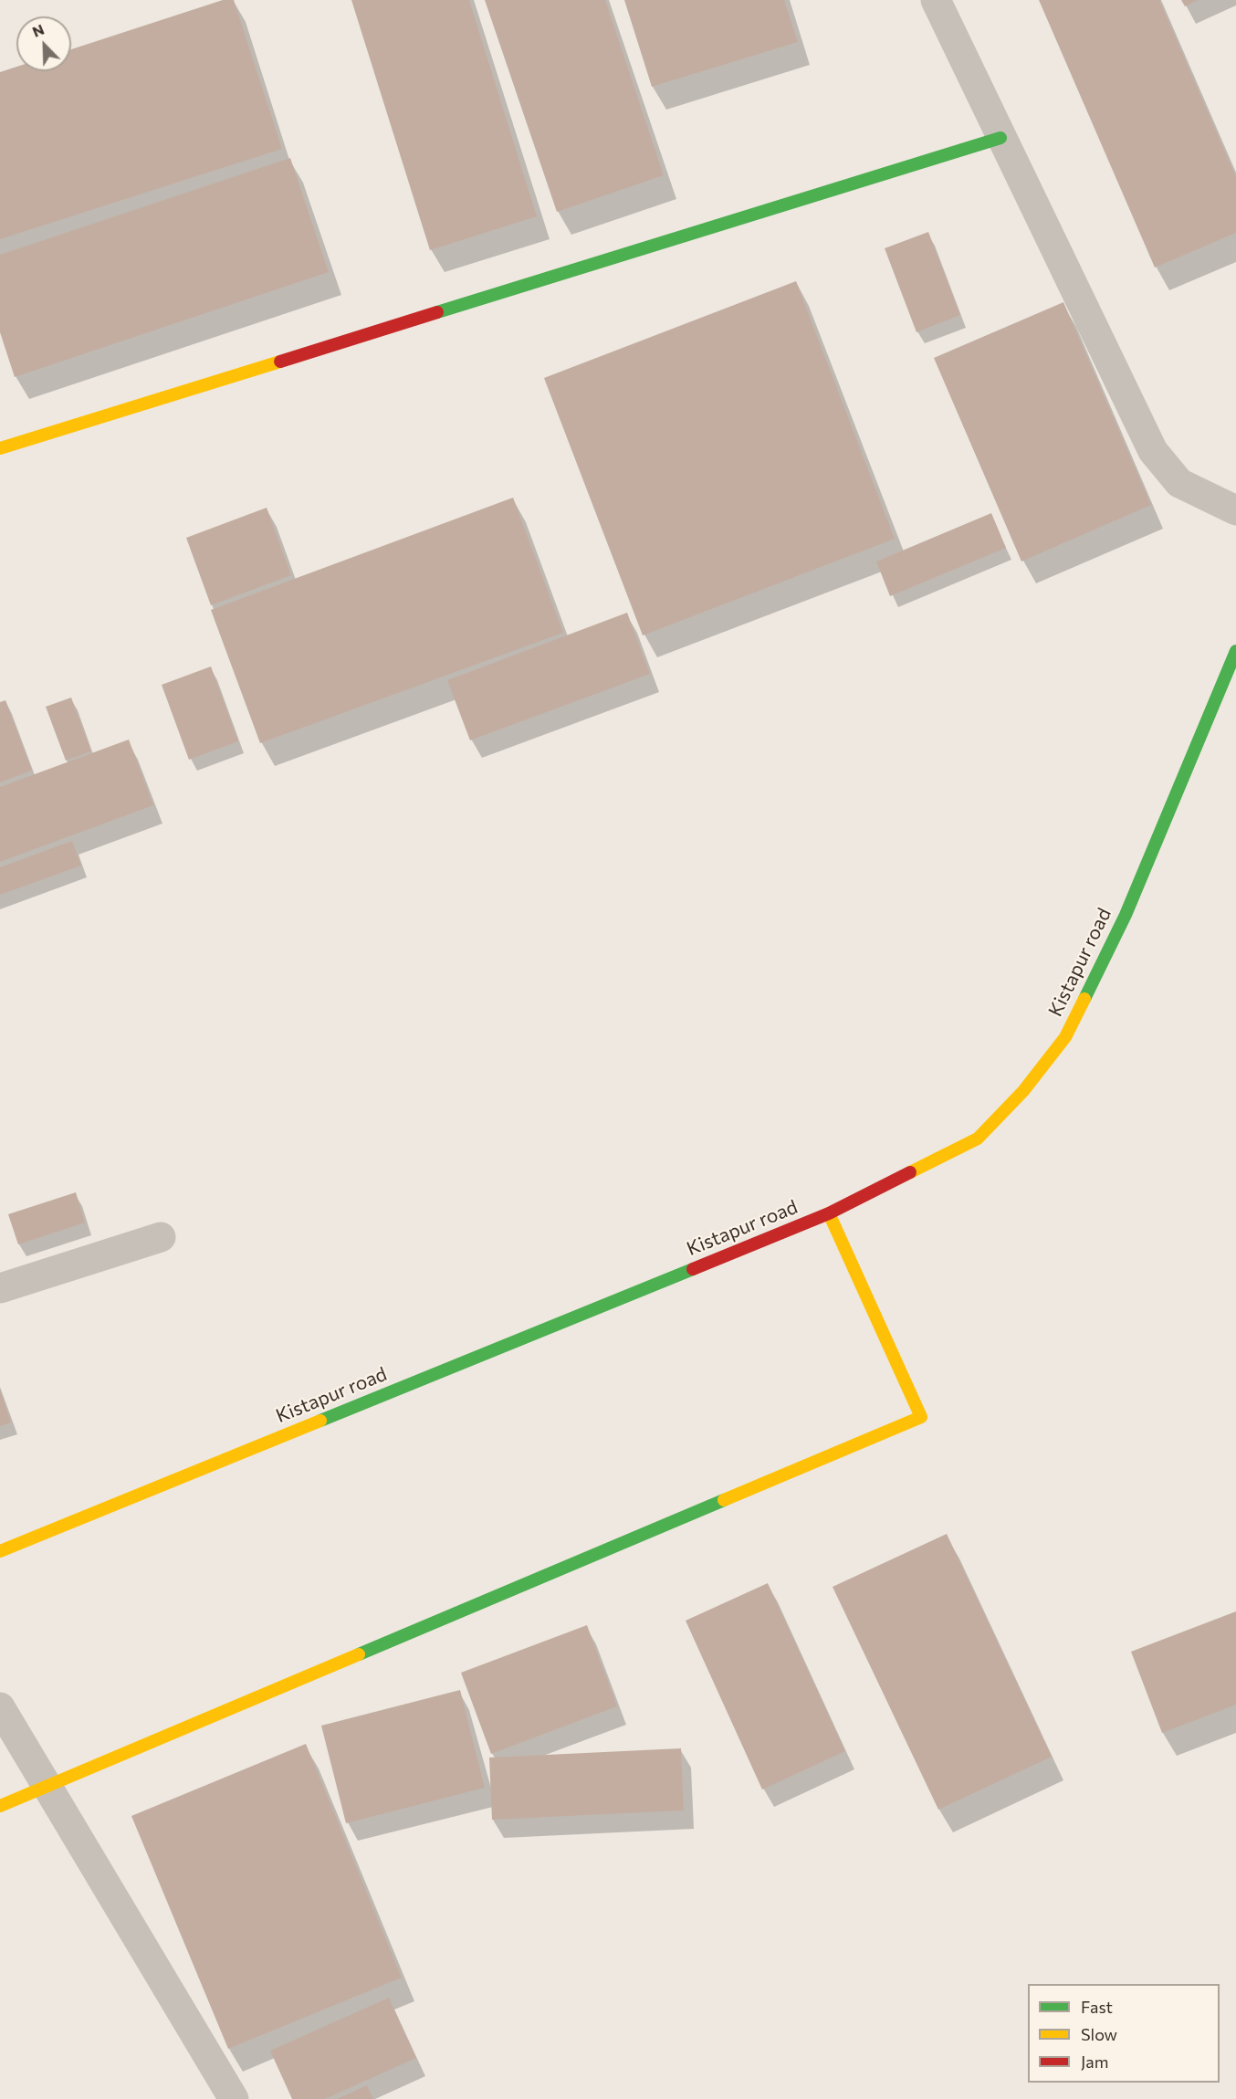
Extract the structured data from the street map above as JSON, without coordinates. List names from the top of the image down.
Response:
{
  "streets": {
    "street": ["Kistapur road"]
  },
  "legend": ["Fast", "Slow", "Jam"],
  "north": "top left"
}
